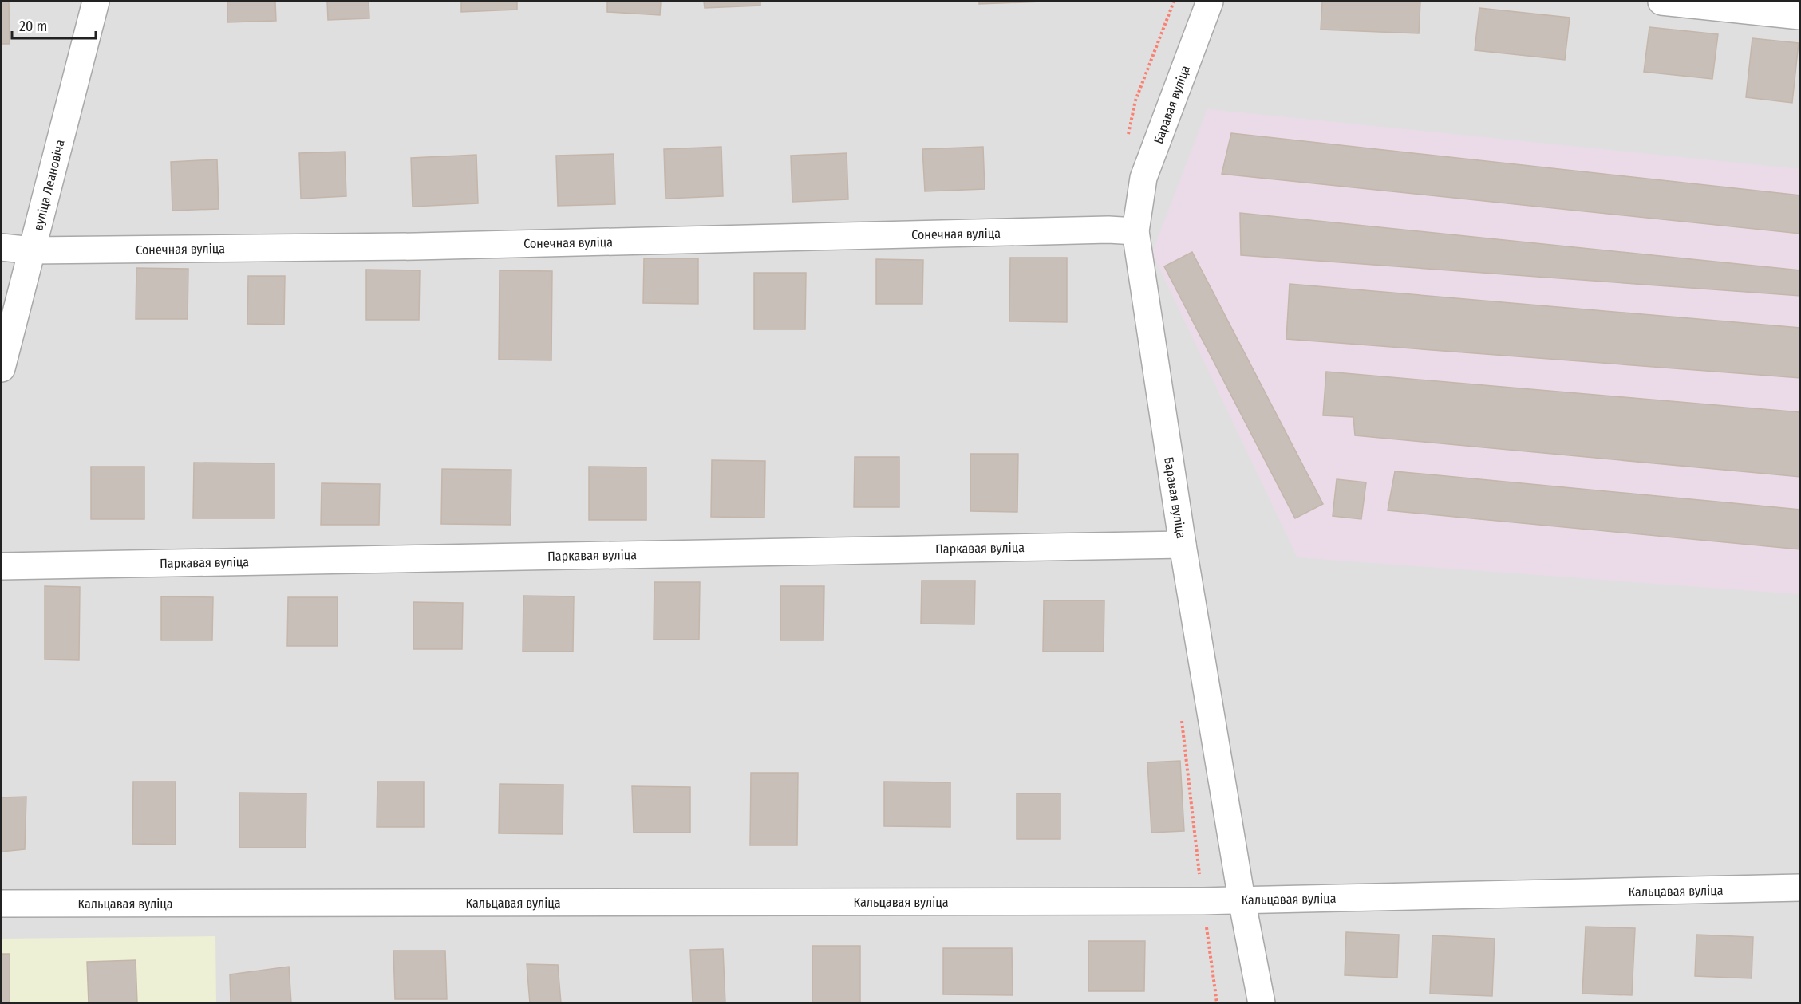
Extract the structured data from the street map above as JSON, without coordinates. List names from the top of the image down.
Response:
{
  "streets": {
    "street": [
      "Баравая вуліца",
      "вуліца Леановіча",
      "Сонечная вуліца",
      "Паркавая вуліца",
      "Кальцавая вуліца"
    ]
  },
  "crossings": [
    ["Баравая вуліца", "Сонечная вуліца"],
    ["Баравая вуліца", "Паркавая вуліца"],
    ["Баравая вуліца", "Кальцавая вуліца"],
    ["вуліца Леановіча", "Сонечная вуліца"]
  ],
  "scale_bar": "20 m"
}
